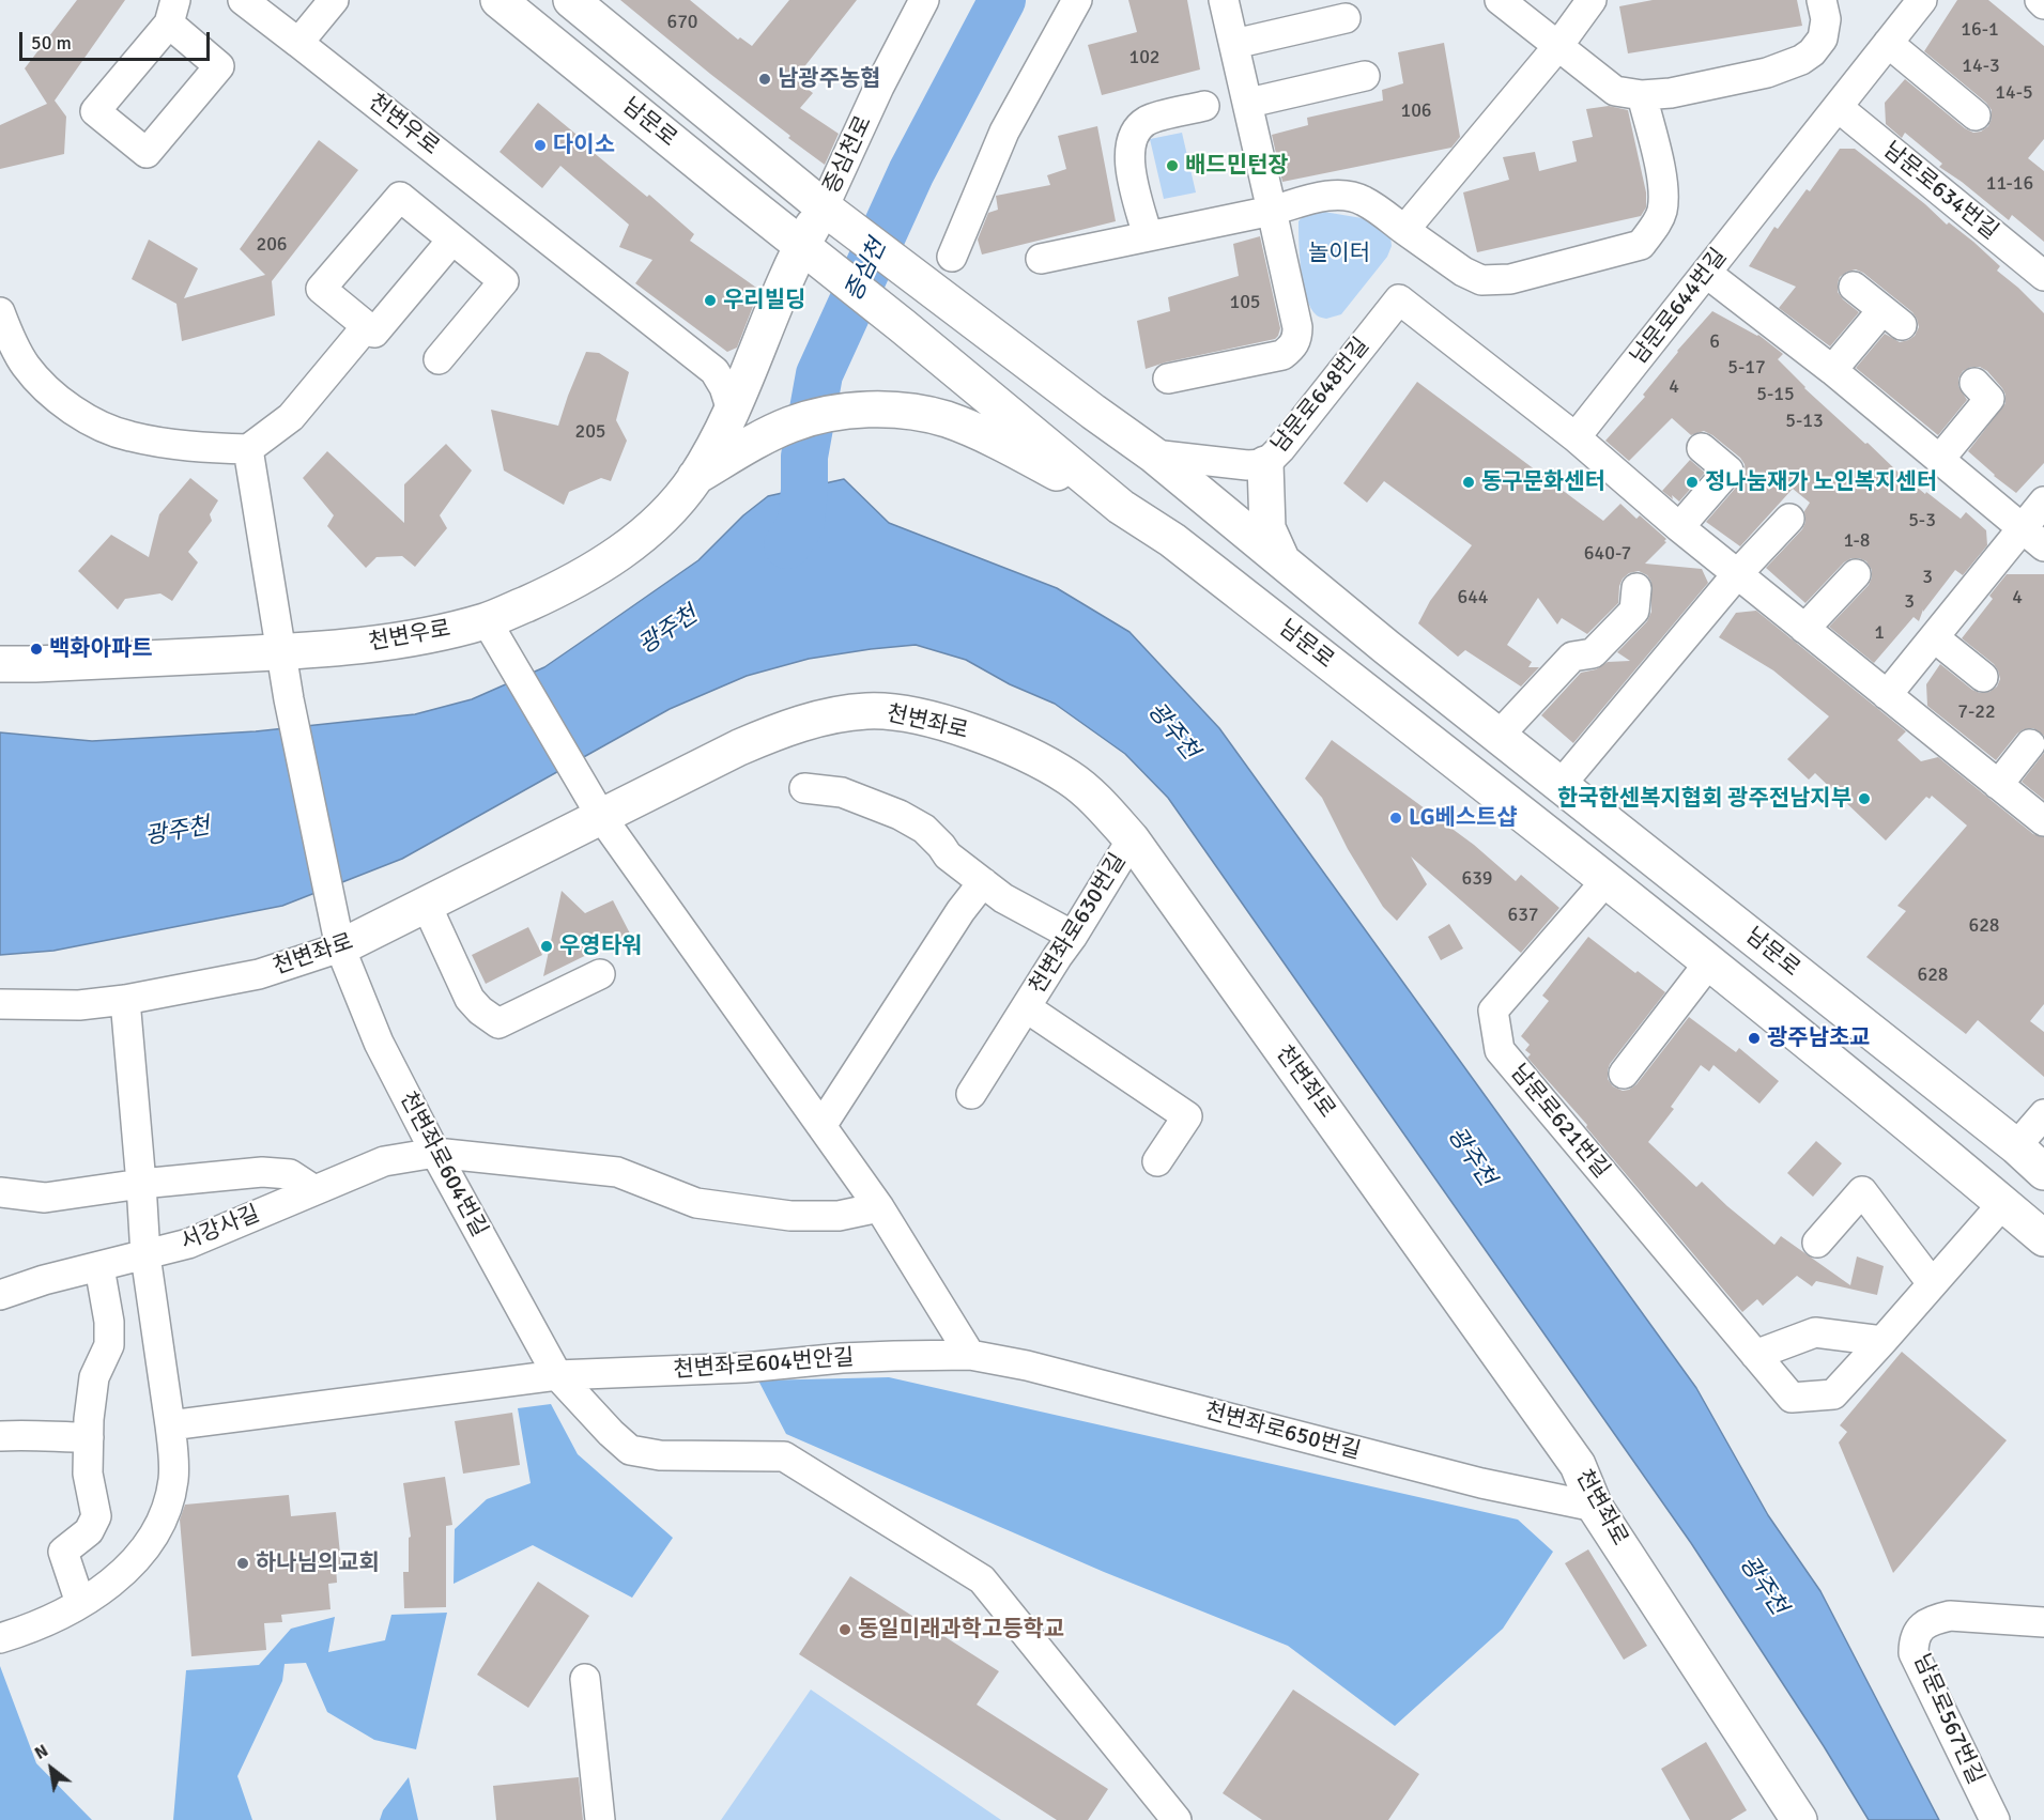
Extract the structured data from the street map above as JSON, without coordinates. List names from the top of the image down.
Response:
{
  "streets": {
    "main road": ["남문로", "천변우로", "천변좌로"],
    "street": [
      "증심천로",
      "남문로634번길",
      "남문로644번길",
      "남문로648번길",
      "천변좌로630번길",
      "남문로621번길",
      "천변좌로604번길",
      "서강사길",
      "천변좌로604번안길",
      "천변좌로650번길",
      "남문로567번길"
    ]
  },
  "crossings": [
    ["남문로", "천변우로"],
    ["남문로", "증심천로"],
    ["남문로", "남문로648번길"],
    ["남문로", "남문로621번길"],
    ["천변우로", "증심천로"],
    ["천변우로", "천변좌로604번길"],
    ["남문로634번길", "남문로644번길"],
    ["남문로644번길", "남문로648번길"],
    ["천변좌로", "천변좌로630번길"],
    ["천변좌로", "천변좌로604번길"],
    ["천변좌로", "천변좌로650번길"],
    ["천변좌로604번길", "서강사길"],
    ["천변좌로604번길", "천변좌로604번안길"],
    ["천변좌로604번안길", "천변좌로650번길"]
  ],
  "water": ["증심천", "광주천"],
  "parks": ["놀이터"],
  "places": [
    "남광주농협",
    "다이소",
    "배드민턴장",
    "우리빌딩",
    "동구문화센터",
    "정나눔재가 노인복지센터",
    "백화아파트",
    "한국한센복지협회 광주전남지부",
    "LG베스트샵",
    "우영타워",
    "광주남초교",
    "하나님의교회",
    "동일미래과학고등학교"
  ],
  "house_numbers": [
    "670",
    "16-1",
    "102",
    "14-3",
    "14-5",
    "106",
    "11-16",
    "206",
    "105",
    "6",
    "5-17",
    "4",
    "5-15",
    "5-13",
    "205",
    "5-3",
    "1-8",
    "640-7",
    "3",
    "644",
    "4",
    "3",
    "1",
    "7-22",
    "639",
    "637",
    "628",
    "628"
  ],
  "scale_bar": "50 m",
  "north": "top left"
}
